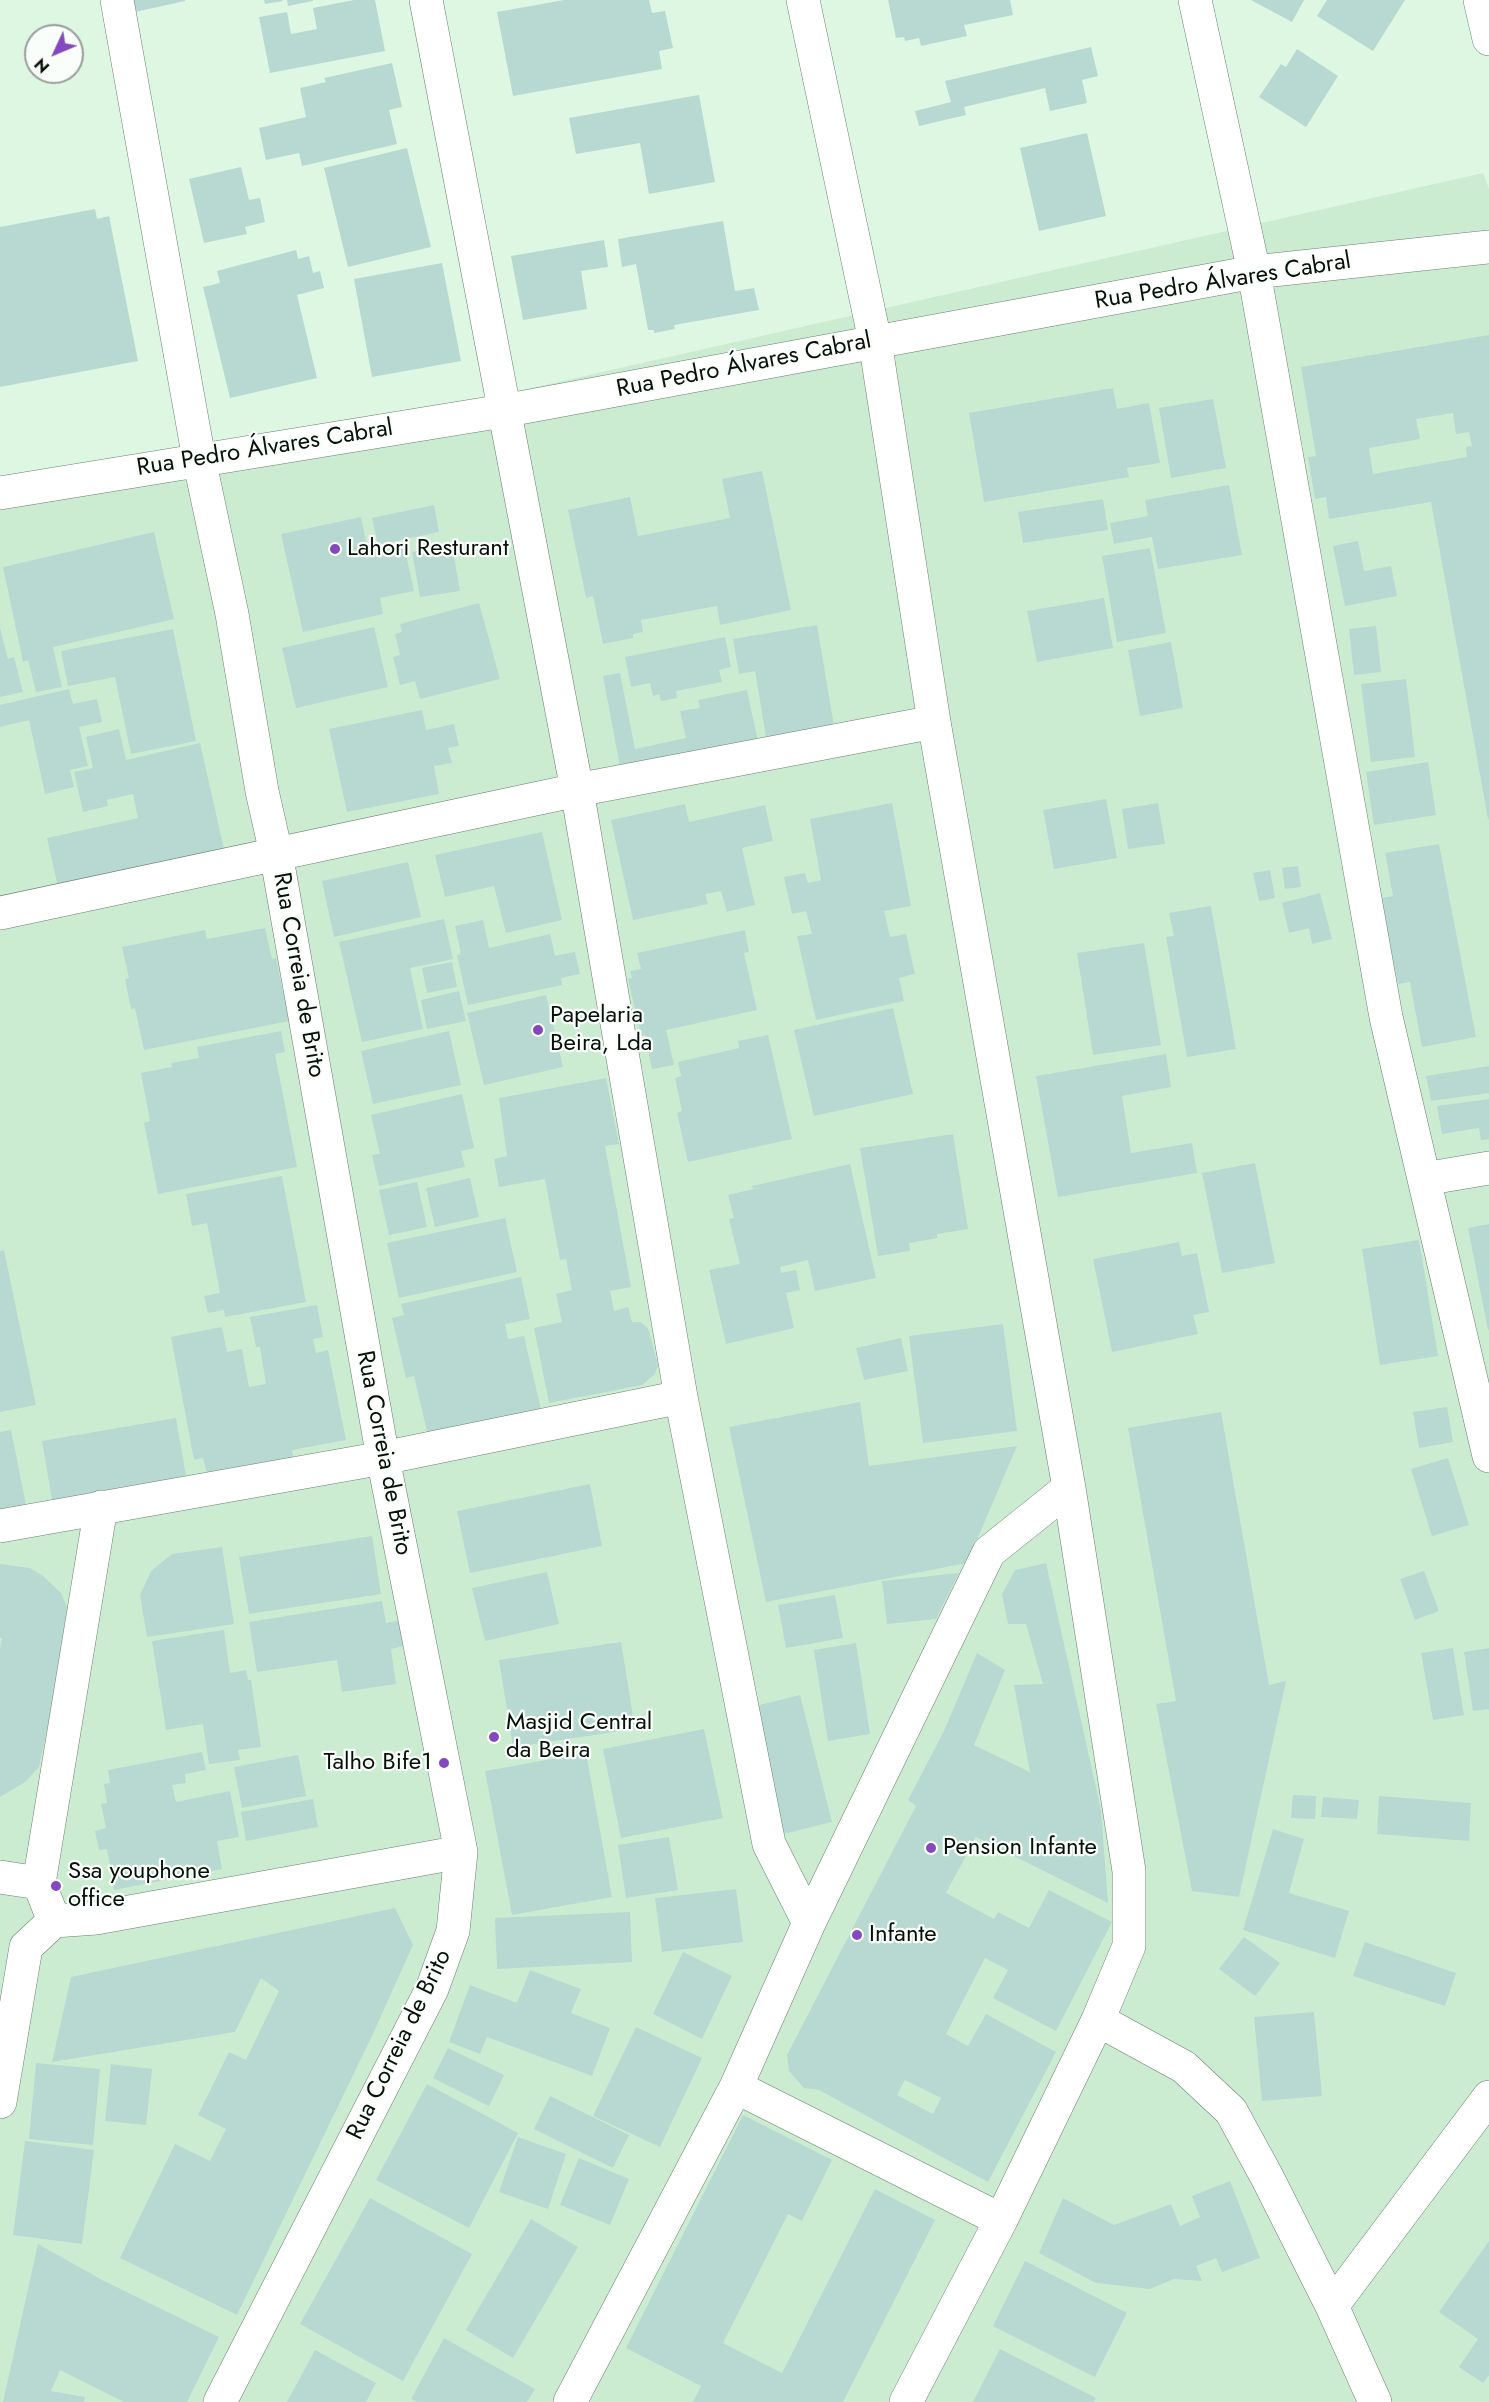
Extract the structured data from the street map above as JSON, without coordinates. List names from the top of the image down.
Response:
{
  "streets": {
    "street": ["Rua Pedro Álvares Cabral", "Rua Correia de Brito"]
  },
  "crossings": [
    ["Rua Pedro Álvares Cabral", "Rua Correia de Brito"]
  ],
  "places": [
    "Lahori Resturant",
    "Papelaria Beira, Lda",
    "Masjid Central da Beira",
    "Talho Bife1",
    "Pension Infante",
    "Ssa youphone office",
    "Infante"
  ],
  "north": "bottom left"
}
